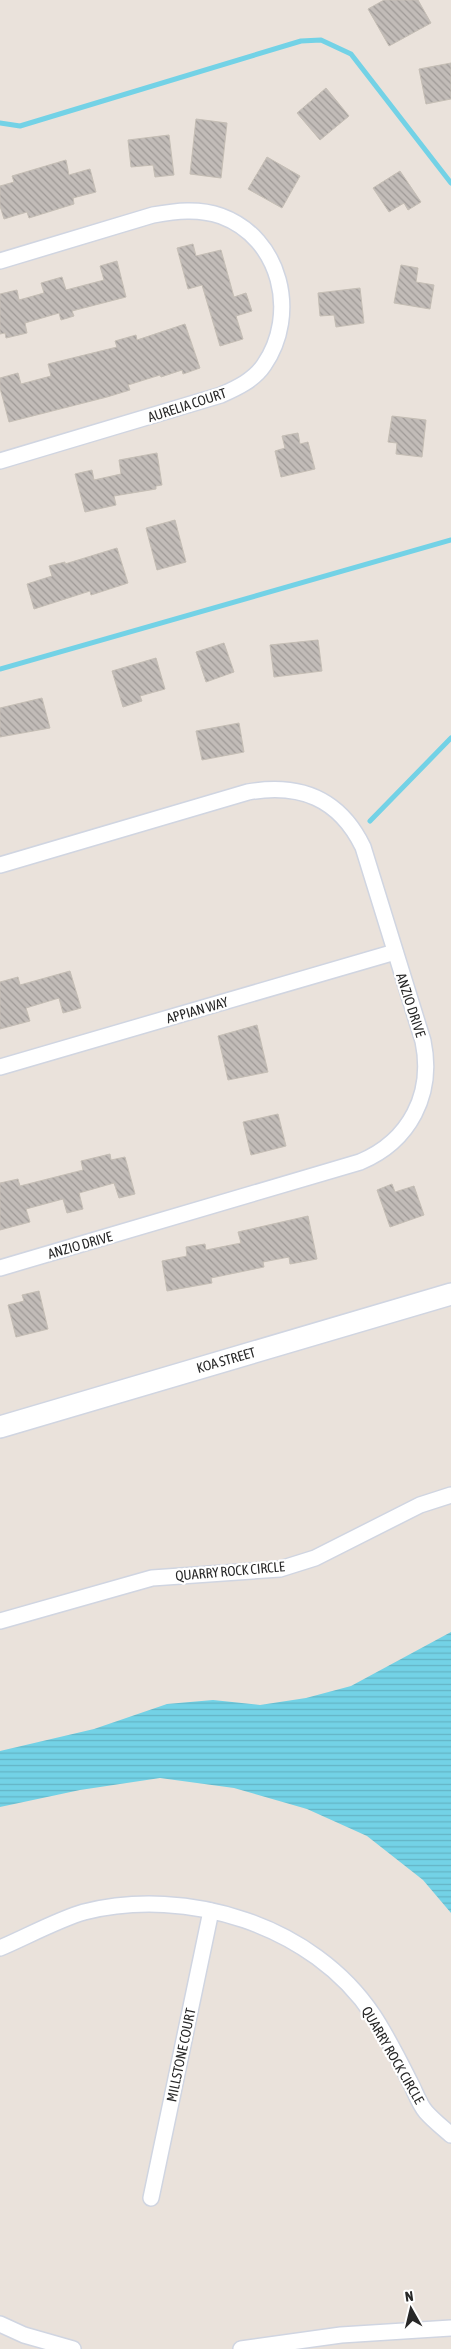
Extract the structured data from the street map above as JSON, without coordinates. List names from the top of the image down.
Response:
{
  "streets": {
    "main road": ["KOA STREET"],
    "street": [
      "AURELIA COURT",
      "ANZIO DRIVE",
      "APPIAN WAY",
      "QUARRY ROCK CIRCLE",
      "MILLSTONE COURT"
    ]
  },
  "crossings": [
    ["ANZIO DRIVE", "APPIAN WAY"],
    ["QUARRY ROCK CIRCLE", "MILLSTONE COURT"]
  ],
  "north": "top"
}
